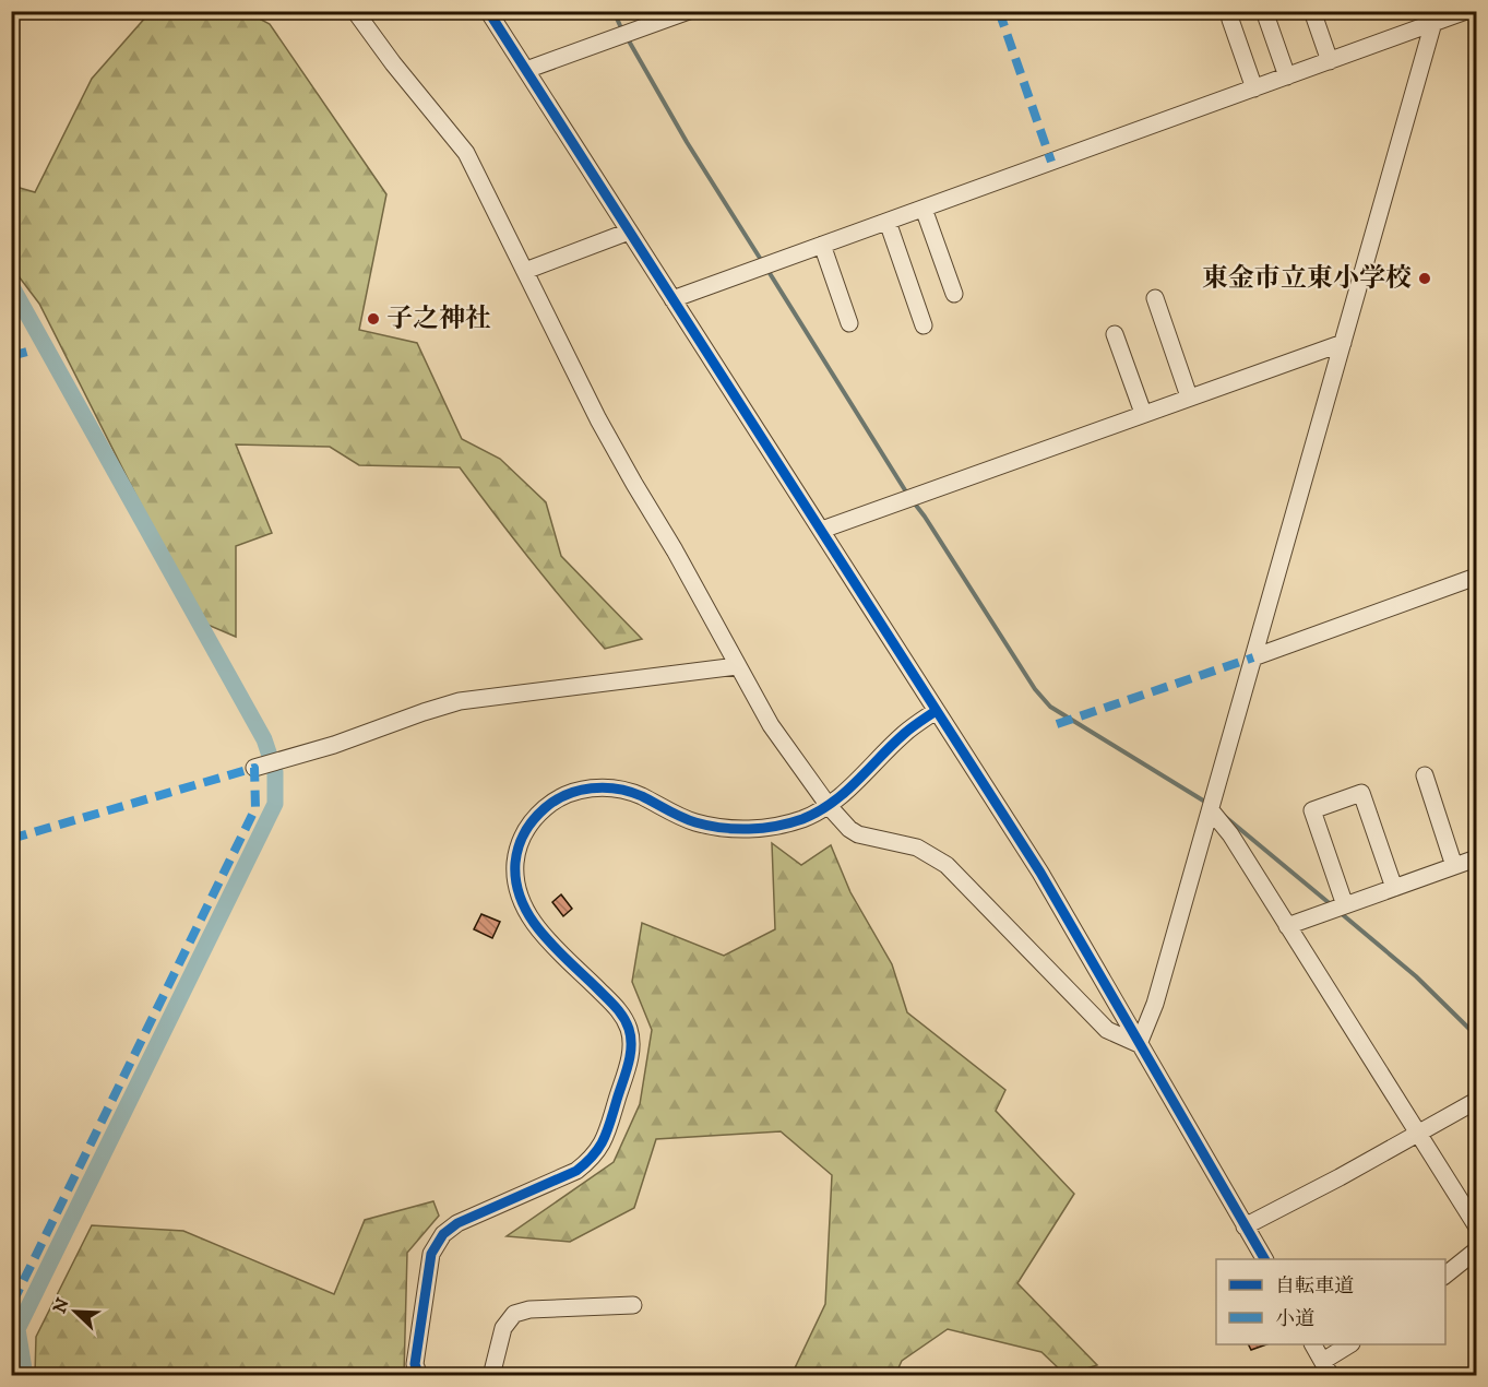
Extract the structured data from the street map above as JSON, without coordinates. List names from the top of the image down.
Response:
{
  "places": ["東金市立東小学校", "子之神社"],
  "legend": ["自転車道", "小道"],
  "north": "top left"
}
